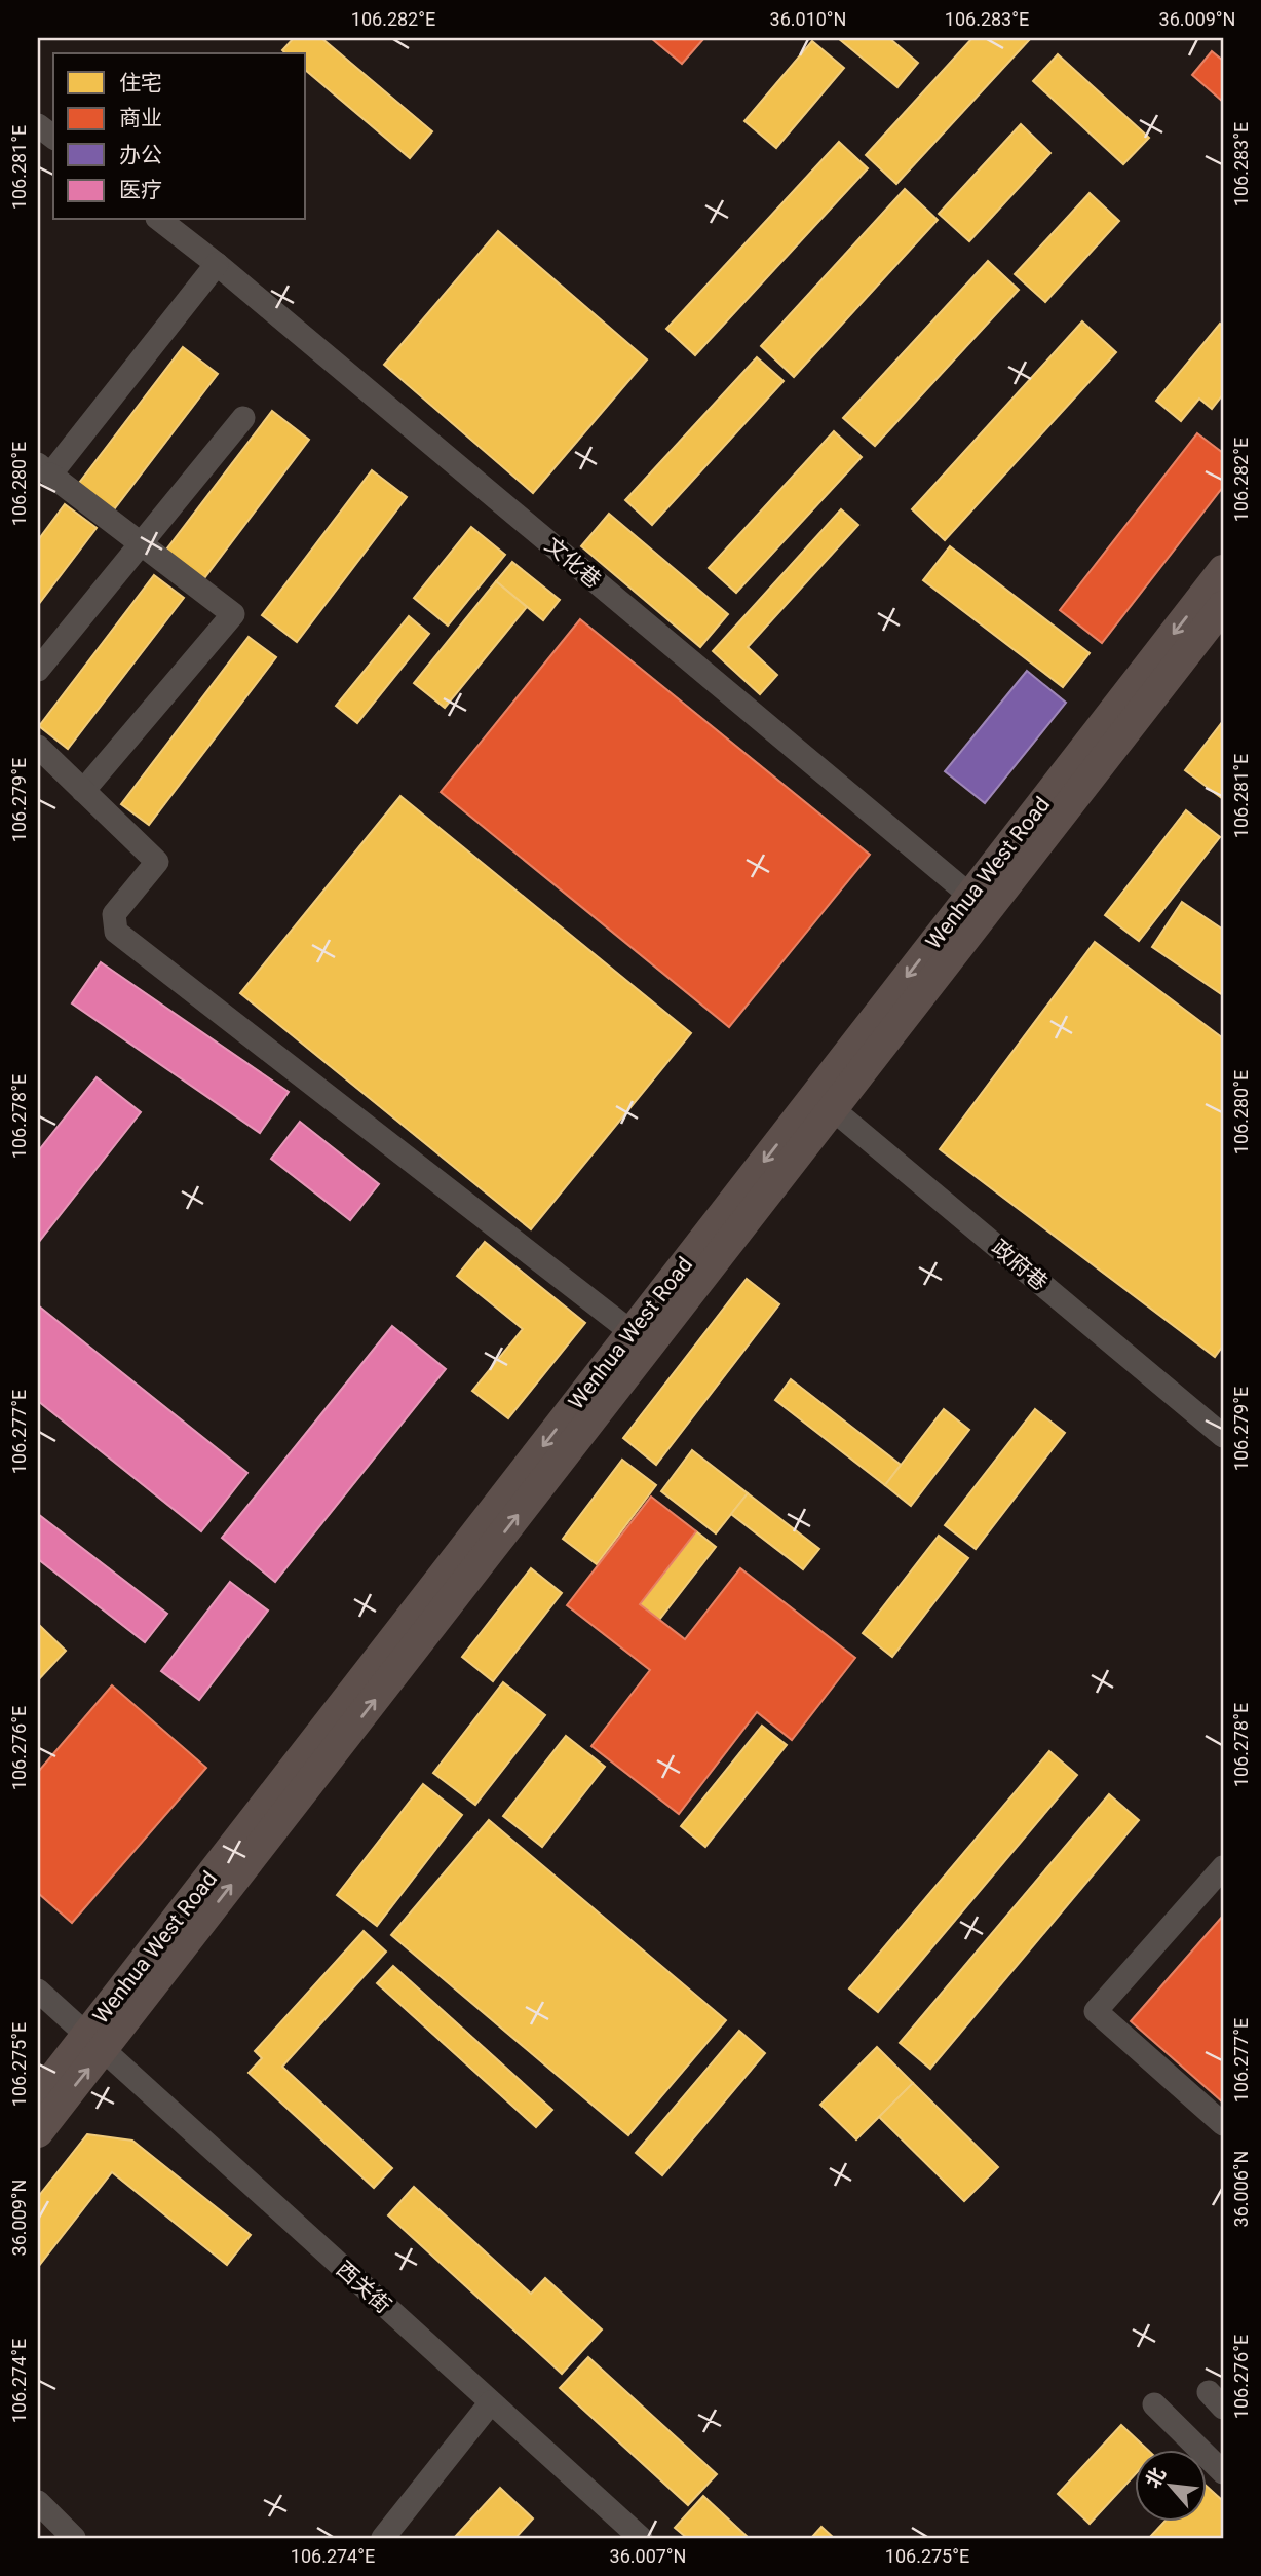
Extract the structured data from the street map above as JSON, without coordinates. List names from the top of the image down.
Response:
{
  "streets": {
    "main road": ["Wenhua West Road"],
    "street": ["文化巷", "政府巷", "西关街"]
  },
  "crossings": [
    ["文化巷", "Wenhua West Road"],
    ["Wenhua West Road", "政府巷"],
    ["Wenhua West Road", "西关街"]
  ],
  "legend": [
    "住宅",
    "商业",
    "办公",
    "医疗"
  ],
  "north": "top left",
  "coordinates": [
    "106.282°E",
    "36.010°N",
    "106.283°E",
    "36.009°N",
    "106.281°E",
    "106.280°E",
    "106.279°E",
    "106.278°E",
    "106.277°E",
    "106.276°E",
    "106.275°E",
    "36.006°N",
    "106.274°E",
    "36.007°N"
  ]
}
